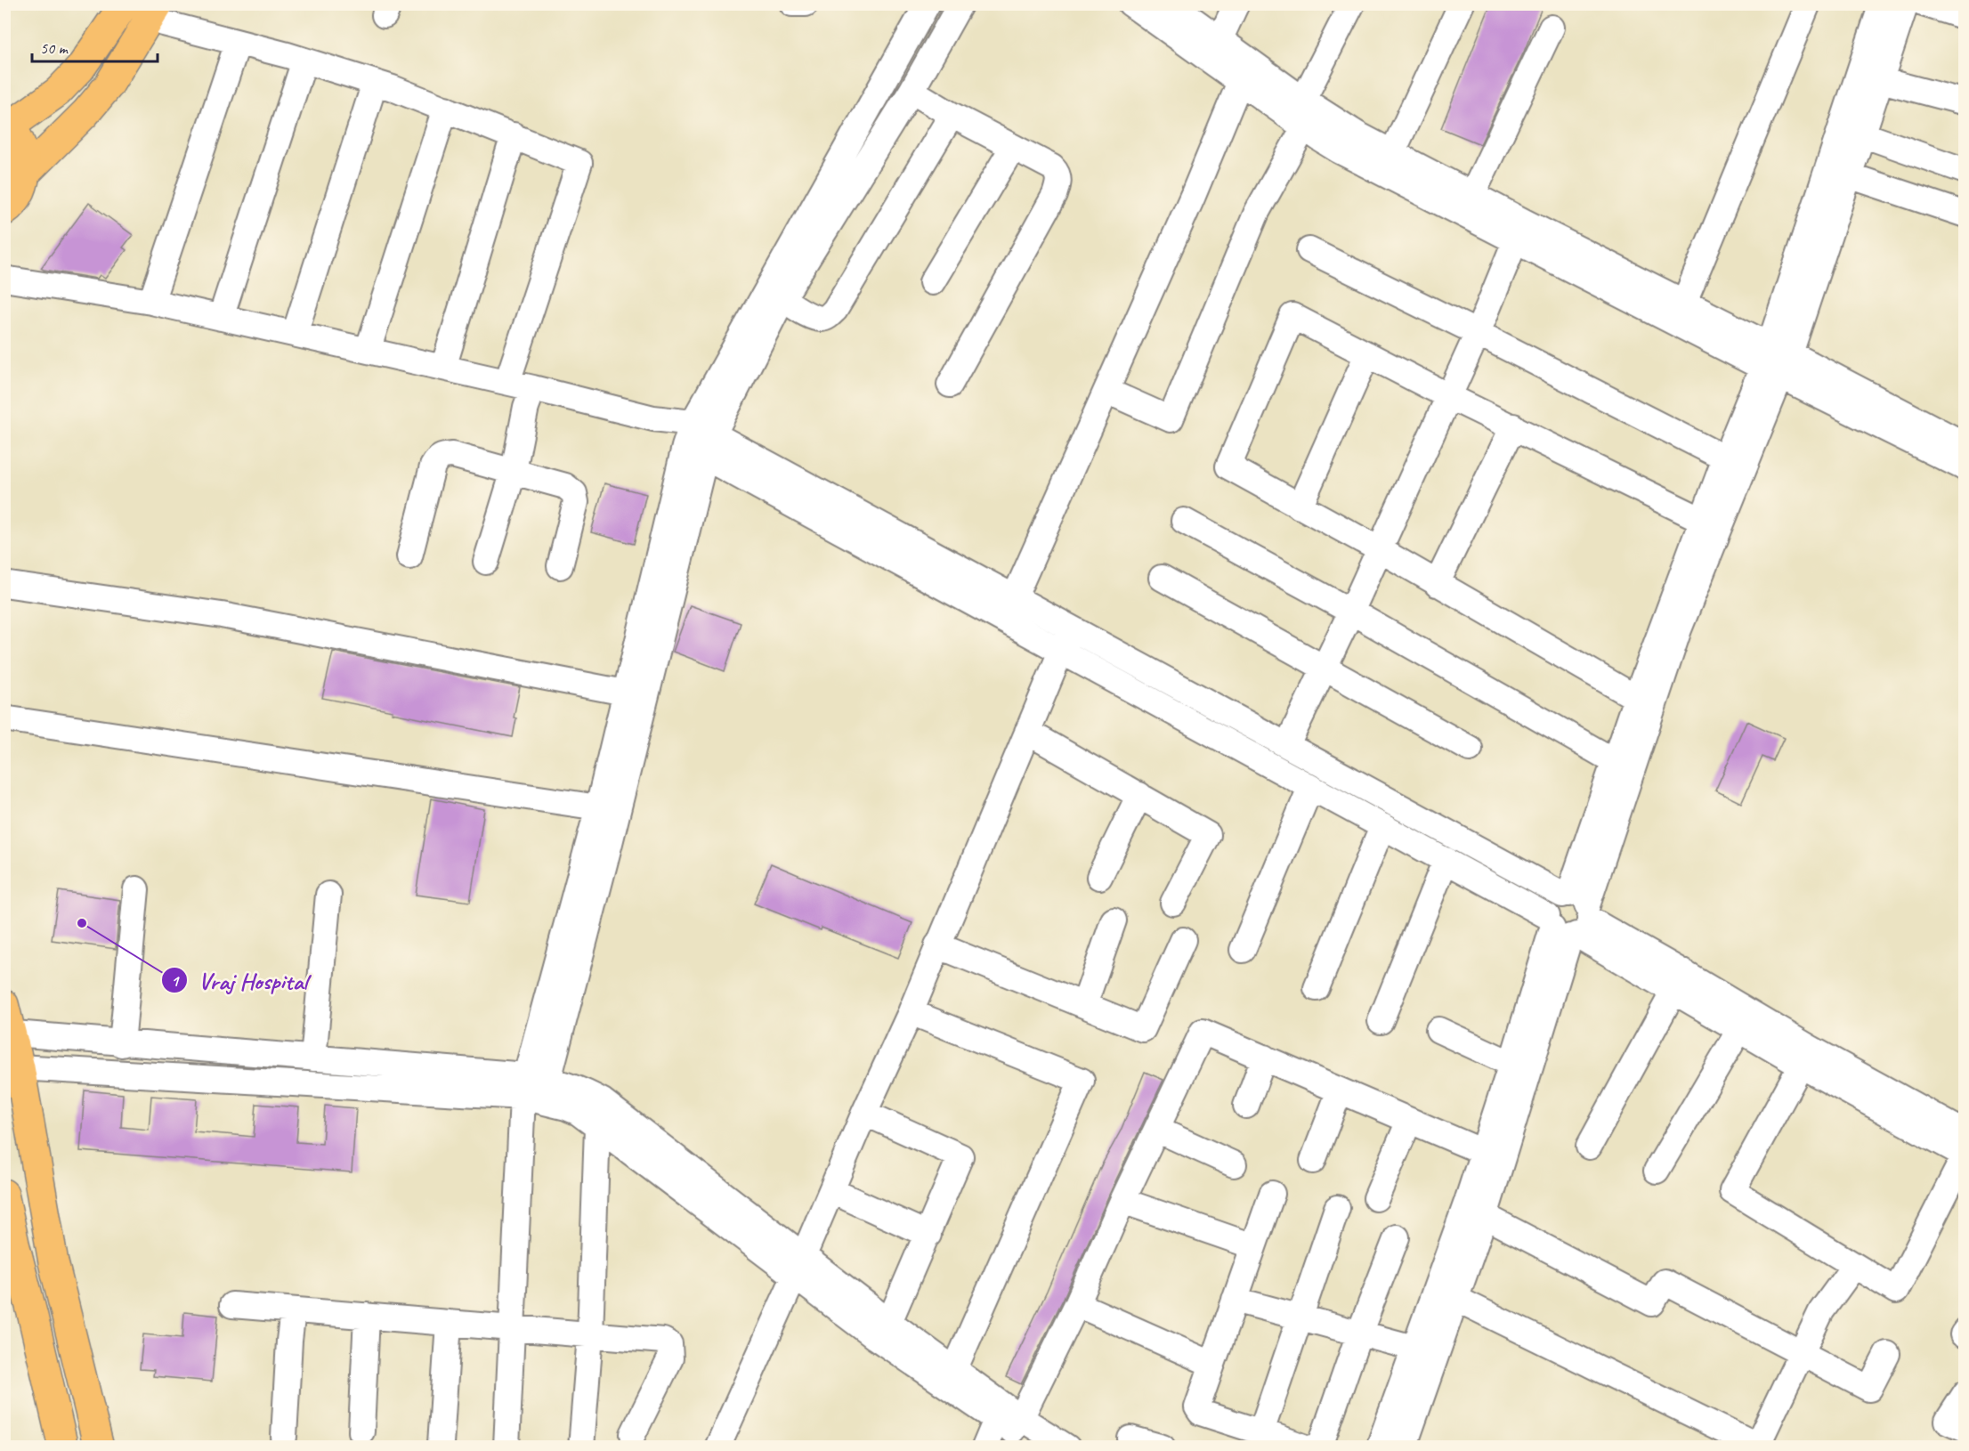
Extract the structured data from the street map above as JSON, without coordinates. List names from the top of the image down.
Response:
{
  "places": ["Vraj Hospital"],
  "scale_bar": "50 m"
}
